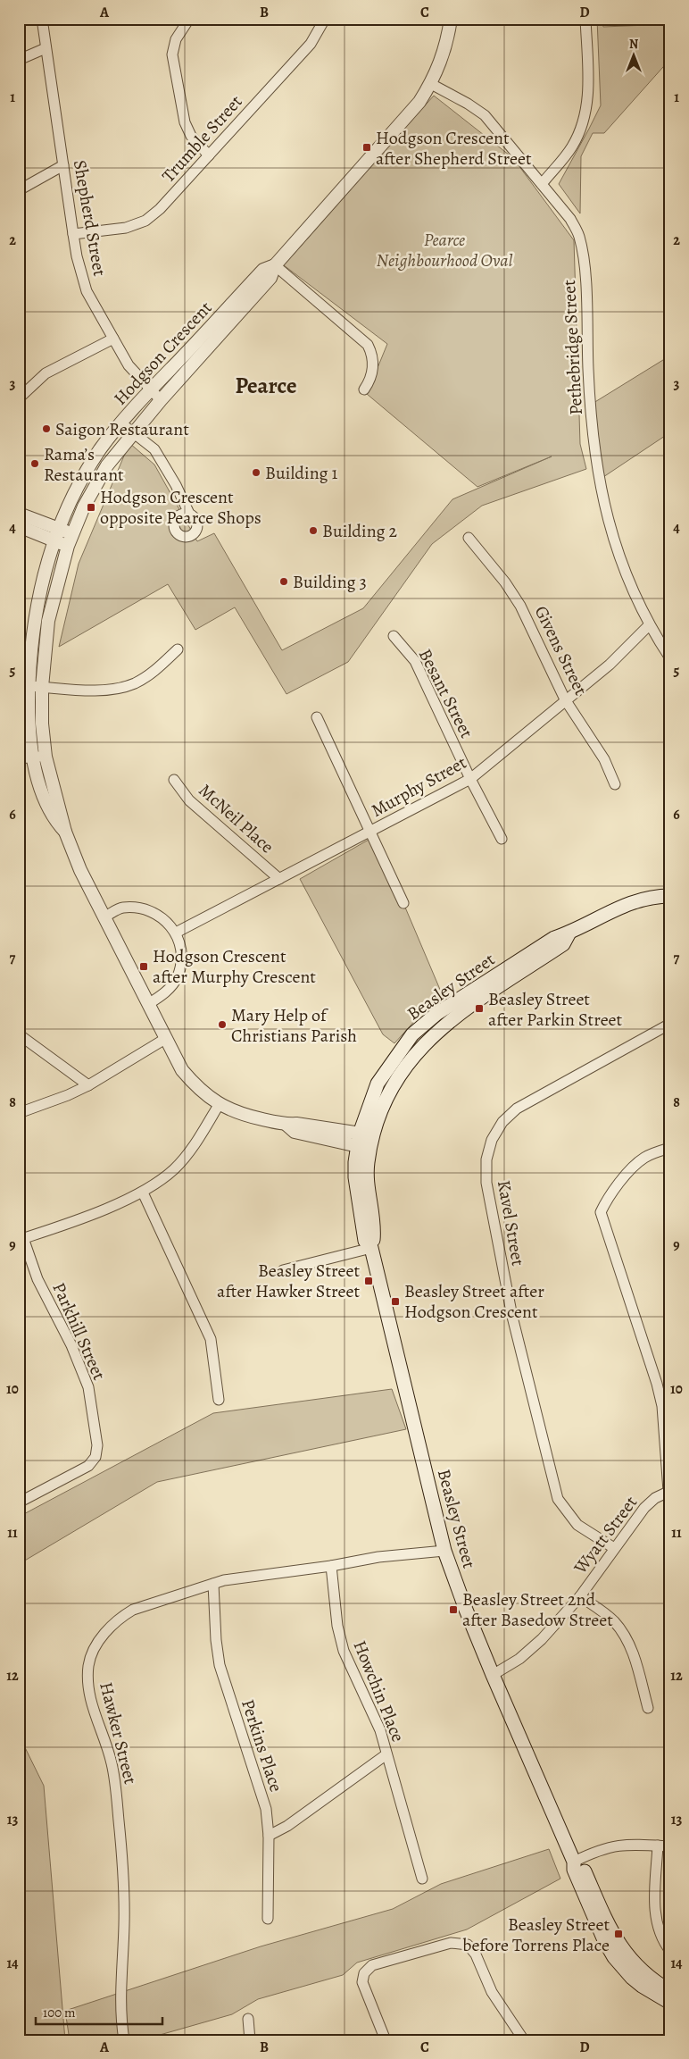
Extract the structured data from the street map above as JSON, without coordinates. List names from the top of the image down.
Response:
{
  "streets": {
    "main road": ["Beasley Street"],
    "street": [
      "Trumble Street",
      "Shepherd Street",
      "Pethebridge Street",
      "Hodgson Crescent",
      "Givens Street",
      "Besant Street",
      "Murphy Street",
      "McNeil Place",
      "Kavel Street",
      "Parkhill Street",
      "Wyatt Street",
      "Howchin Place",
      "Hawker Street",
      "Perkins Place"
    ]
  },
  "crossings": [
    ["Trumble Street", "Shepherd Street"],
    ["Shepherd Street", "Hodgson Crescent"],
    ["Pethebridge Street", "Hodgson Crescent"],
    ["Pethebridge Street", "Murphy Street"],
    ["Hodgson Crescent", "Beasley Street"],
    ["Givens Street", "Murphy Street"],
    ["Besant Street", "Murphy Street"],
    ["Murphy Street", "McNeil Place"],
    ["Beasley Street", "Wyatt Street"],
    ["Beasley Street", "Hawker Street"],
    ["Kavel Street", "Wyatt Street"],
    ["Howchin Place", "Hawker Street"],
    ["Hawker Street", "Perkins Place"]
  ],
  "districts": ["Pearce"],
  "parks": ["Pearce Neighbourhood Oval"],
  "places": {
    "transit": [
      "Hodgson Crescent after Shepherd Street",
      "Hodgson Crescent opposite Pearce Shops",
      "Hodgson Crescent after Murphy Crescent",
      "Beasley Street after Parkin Street",
      "Beasley Street after Hawker Street",
      "Beasley Street after Hodgson Crescent",
      "Beasley Street 2nd after Basedow Street",
      "Beasley Street before Torrens Place"
    ],
    "other": [
      "Saigon Restaurant",
      "Rama’s Restaurant",
      "Building 1",
      "Building 2",
      "Building 3",
      "Mary Help of Christians Parish"
    ]
  },
  "scale_bar": "100 m",
  "north": "top",
  "grid": {
    "columns": [
      "A",
      "B",
      "C",
      "D"
    ],
    "rows": [
      "1",
      "2",
      "3",
      "4",
      "5",
      "6",
      "7",
      "8",
      "9",
      "10",
      "11",
      "12",
      "13",
      "14"
    ]
  }
}
